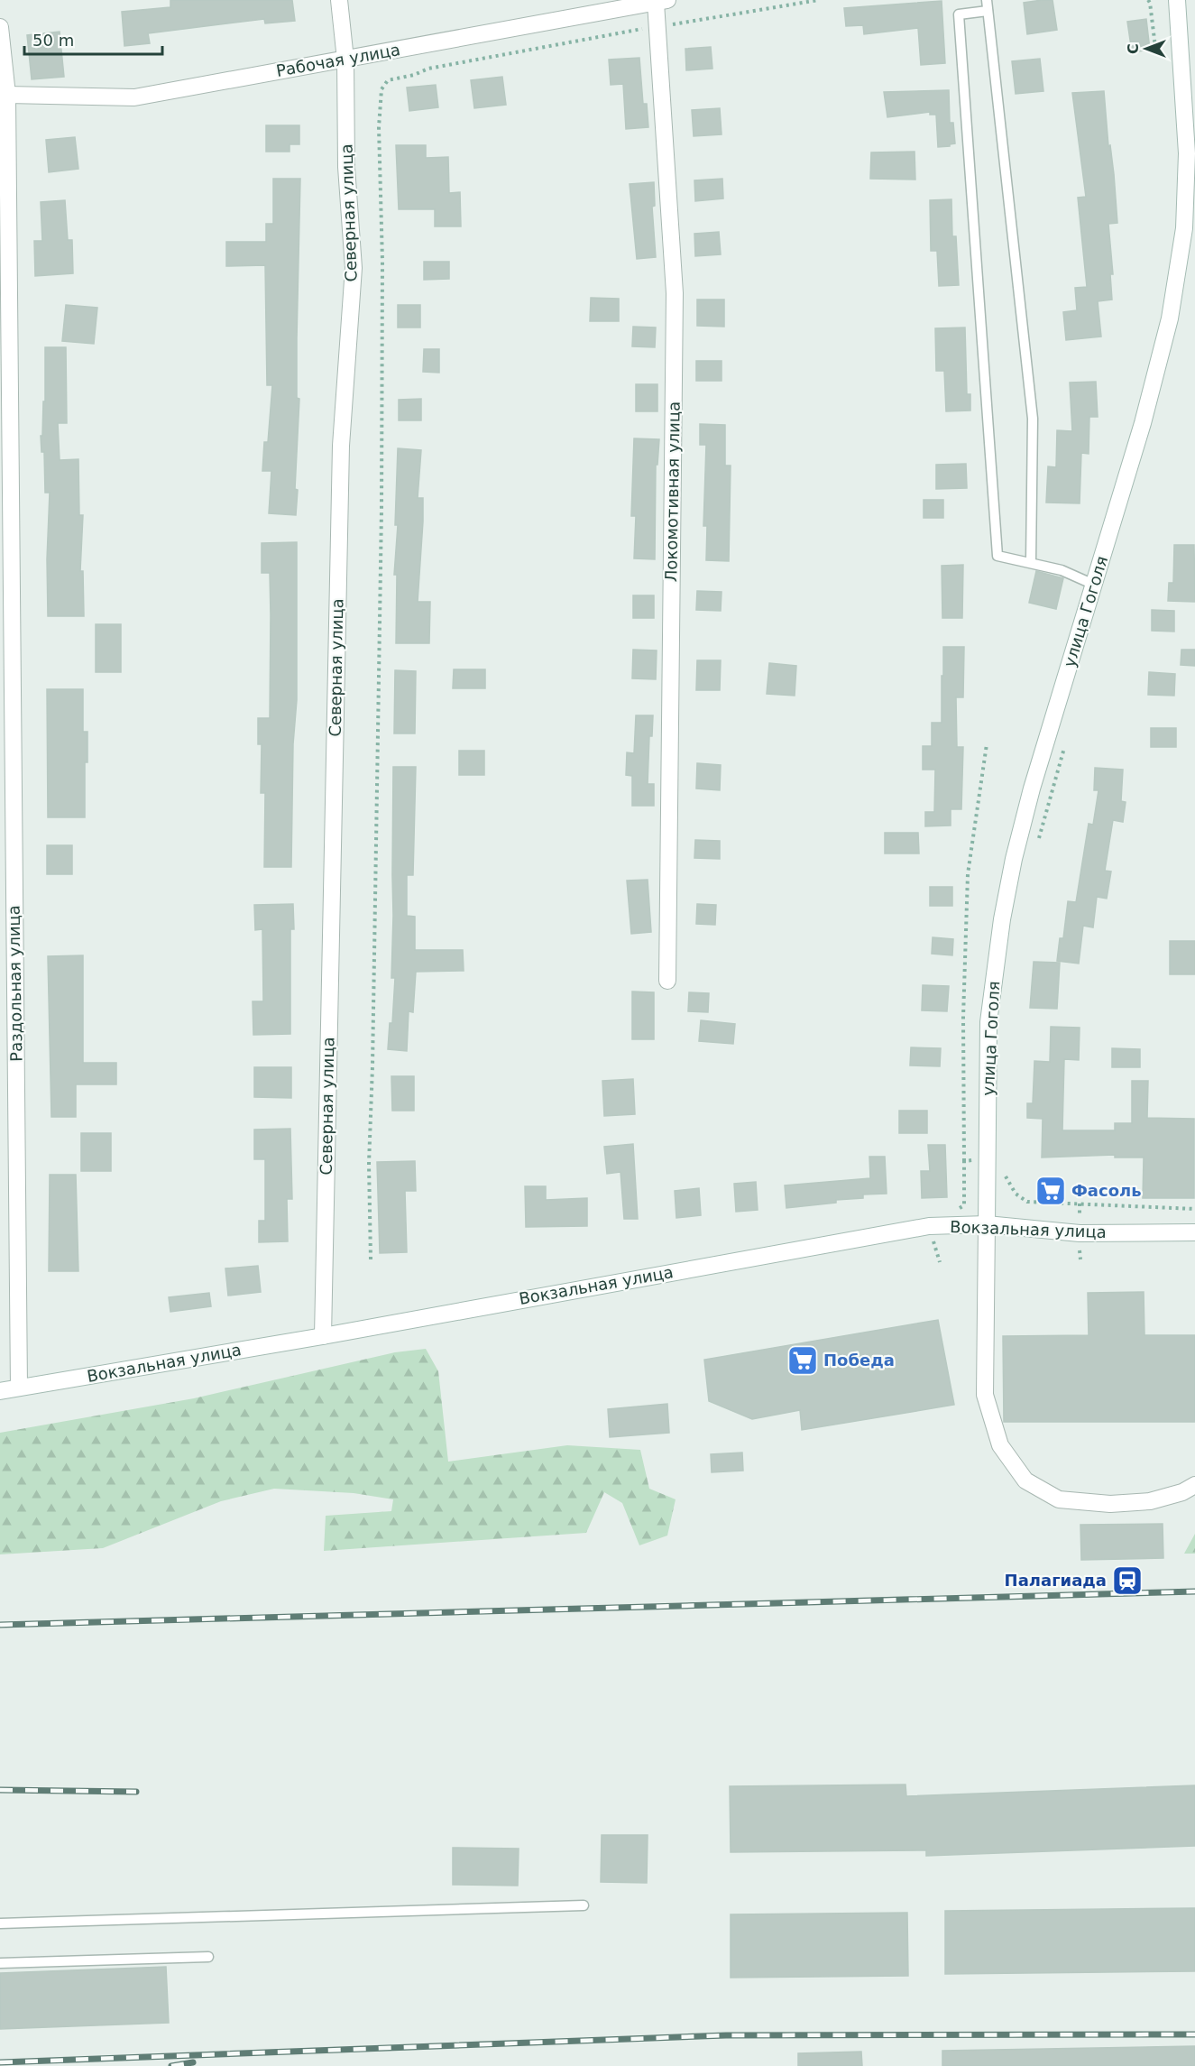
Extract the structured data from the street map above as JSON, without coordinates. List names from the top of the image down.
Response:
{
  "streets": {
    "street": [
      "Рабочая улица",
      "Северная улица",
      "Локомотивная улица",
      "улица Гоголя",
      "Раздольная улица",
      "Вокзальная улица"
    ]
  },
  "crossings": [
    ["Рабочая улица", "Северная улица"],
    ["Рабочая улица", "Локомотивная улица"],
    ["Рабочая улица", "Раздольная улица"],
    ["Северная улица", "Вокзальная улица"],
    ["улица Гоголя", "Вокзальная улица"],
    ["Раздольная улица", "Вокзальная улица"]
  ],
  "places": {
    "supermarket": ["Фасоль", "Победа"],
    "station": ["Палагиада"]
  },
  "scale_bar": "50 m",
  "north": "left"
}
